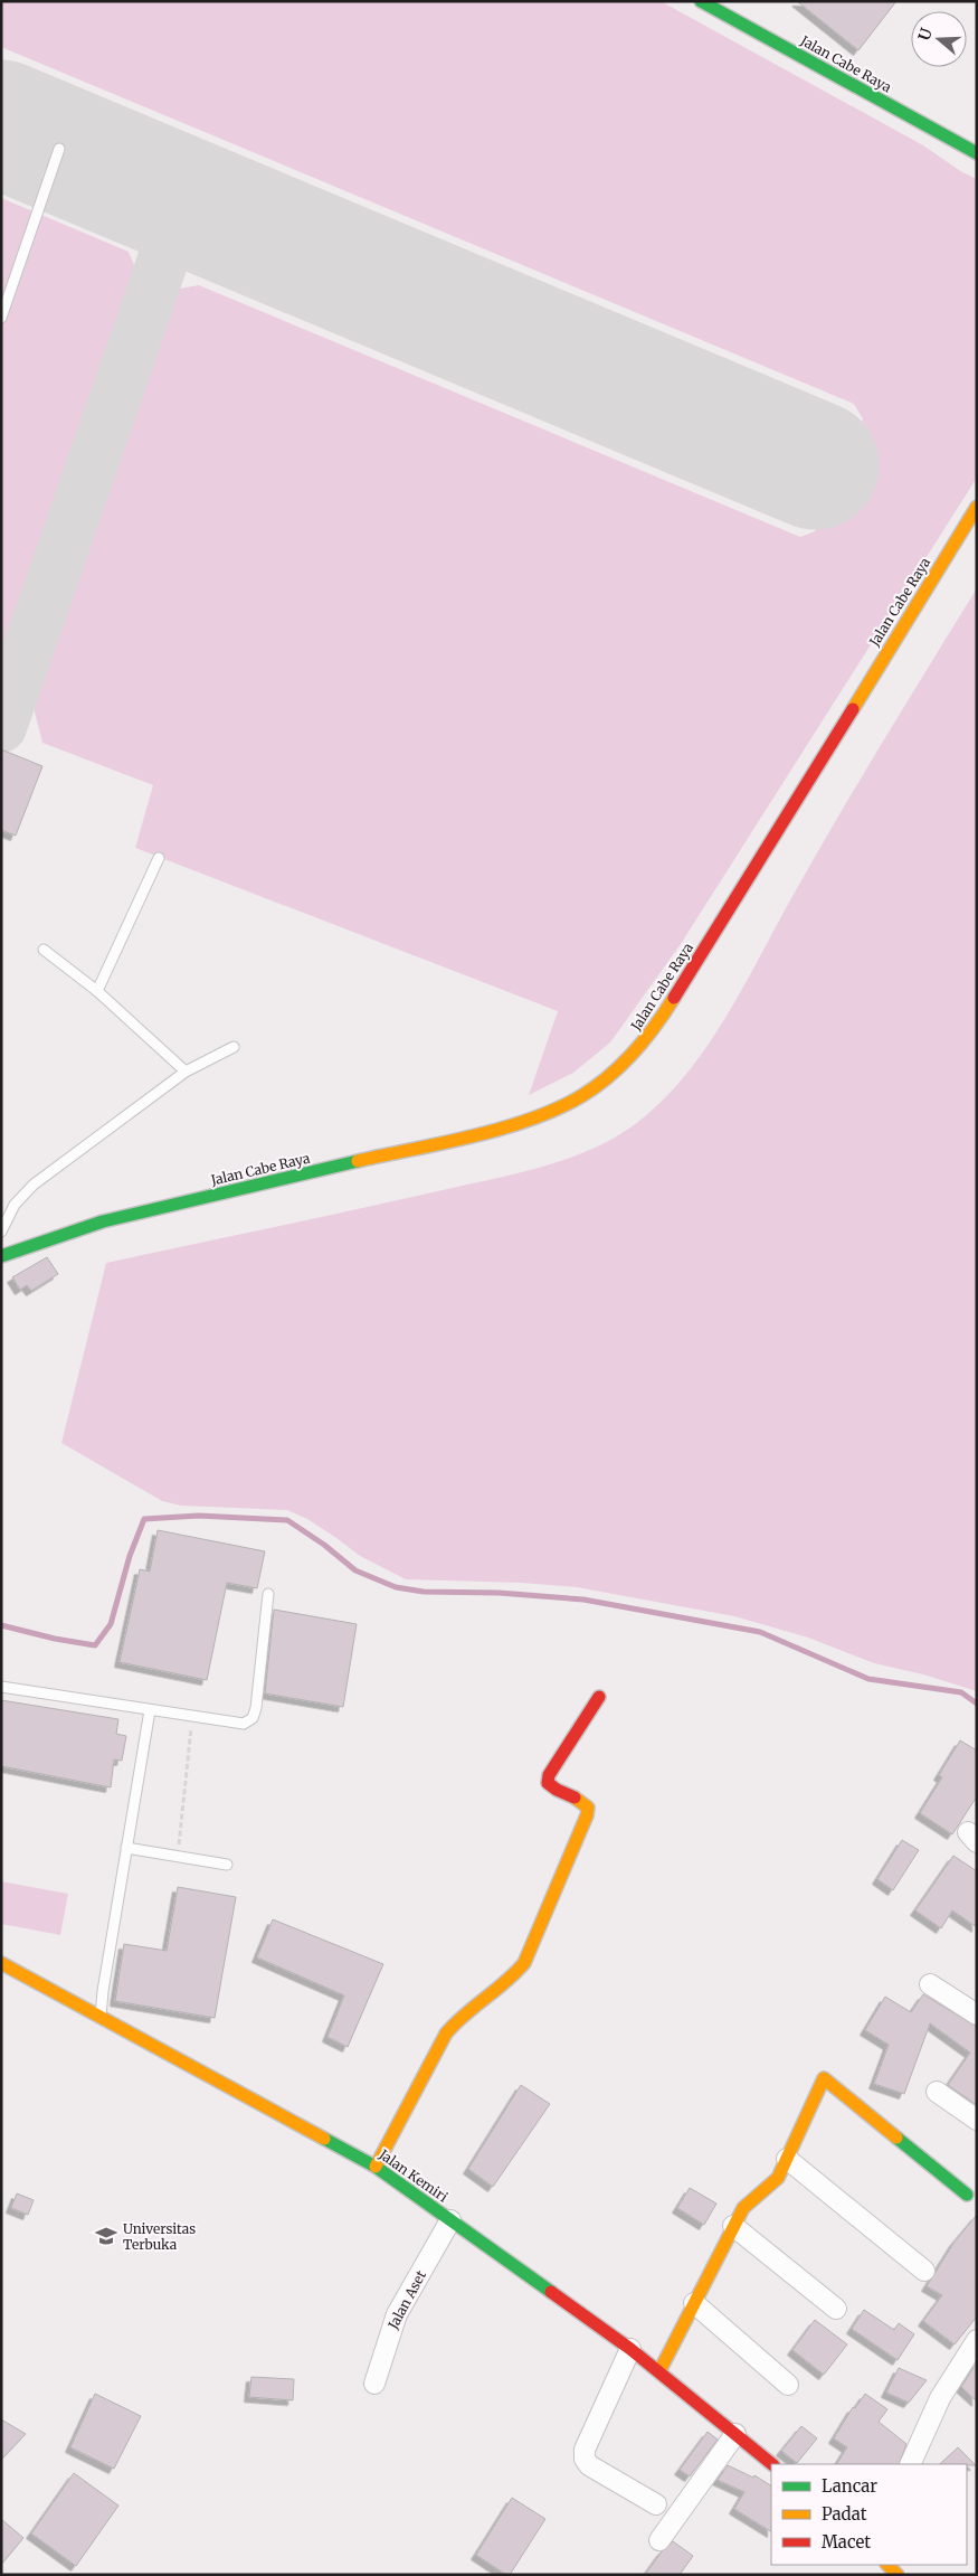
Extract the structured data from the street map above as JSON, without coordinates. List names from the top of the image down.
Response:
{
  "streets": {
    "street": ["Jalan Cabe Raya", "Jalan Kemiri", "Jalan Aset"]
  },
  "crossings": [
    ["Jalan Kemiri", "Jalan Aset"]
  ],
  "places": {
    "school or university": ["Universitas Terbuka"]
  },
  "legend": ["Lancar", "Padat", "Macet"],
  "north": "left"
}
